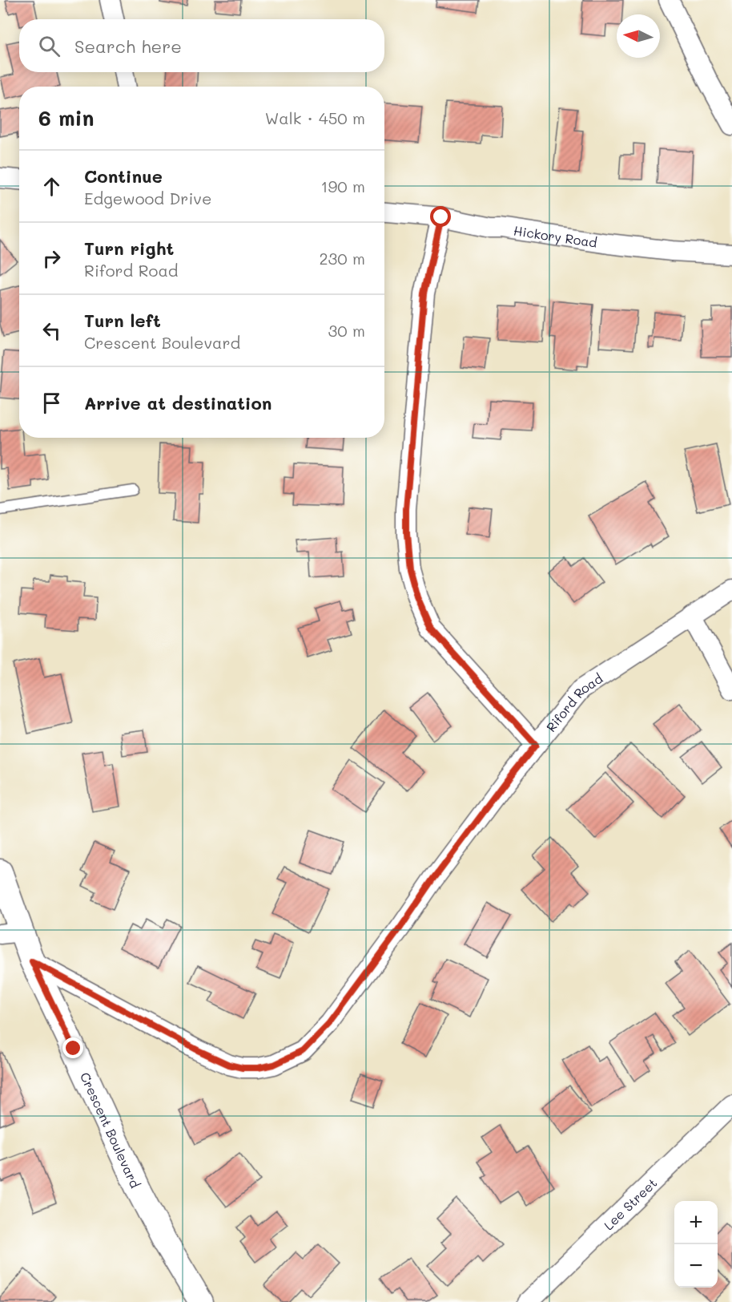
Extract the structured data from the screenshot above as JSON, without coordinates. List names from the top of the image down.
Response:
{
  "streets": {
    "street": [
      "Hickory Road",
      "Riford Road",
      "Crescent Boulevard",
      "Lee Street"
    ]
  },
  "crossings": [
    ["Riford Road", "Crescent Boulevard"]
  ],
  "north": "left",
  "page": {
    "search": "Search here",
    "heading": ["6 min", "Walk · 450 m"],
    "list": [
      ["Continue", "Edgewood Drive", "190 m"],
      ["Turn right", "Riford Road", "230 m"],
      ["Turn left", "Crescent Boulevard", "30 m"],
      "Arrive at destination"
    ],
    "map_buttons": ["+", "−"]
  }
}
